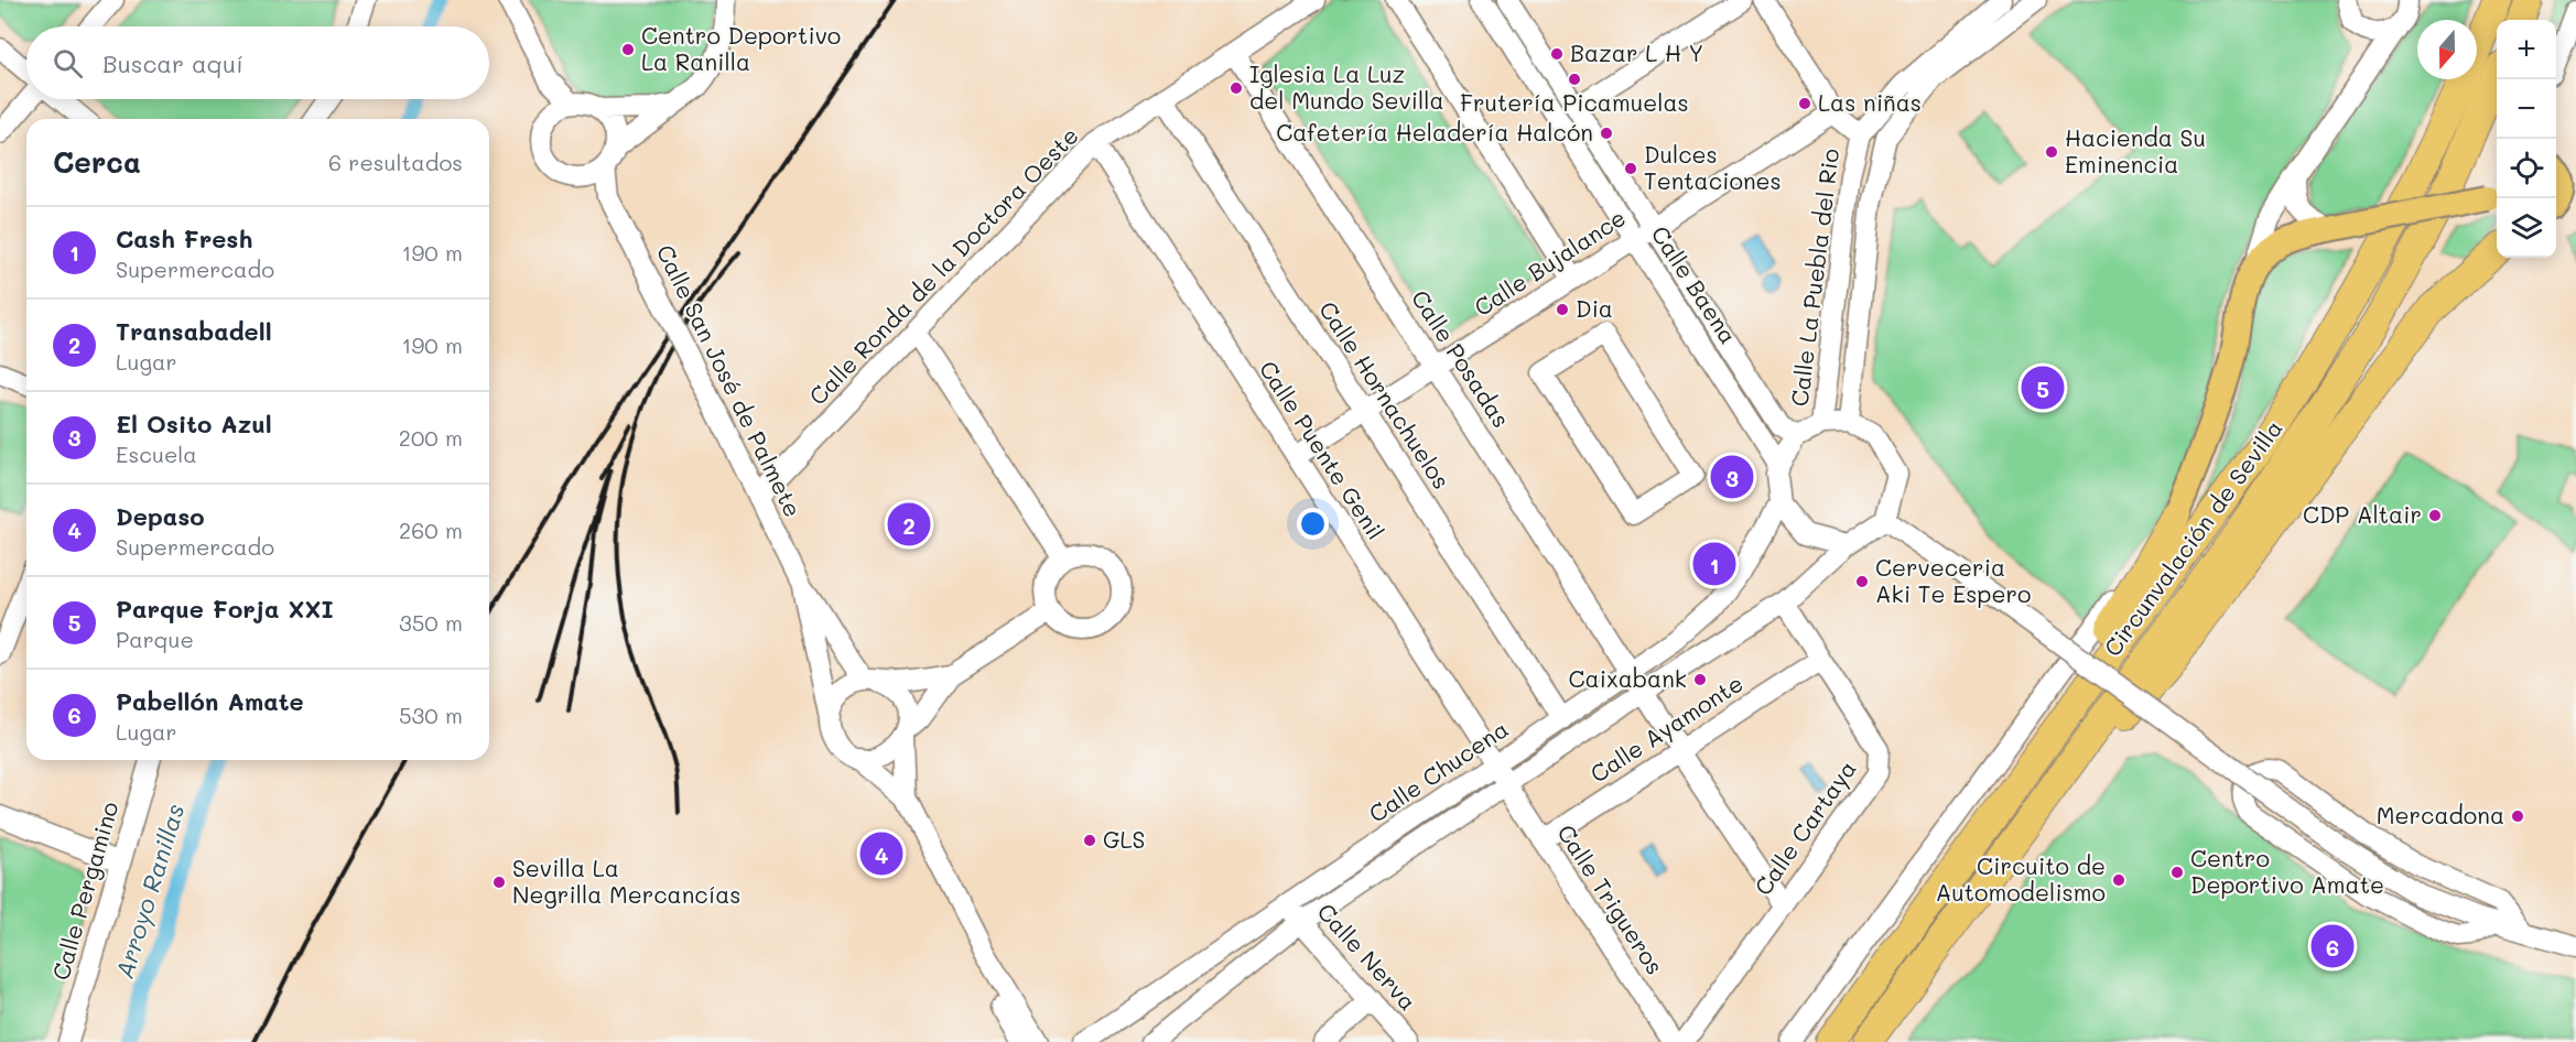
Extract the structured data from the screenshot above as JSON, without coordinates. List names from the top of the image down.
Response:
{
  "streets": {
    "highway": ["Circunvalación de Sevilla"],
    "street": [
      "Calle Bujalance",
      "Calle Ronda de la Doctora Oeste",
      "Calle La Puebla del Rio",
      "Calle Baena",
      "Calle Posadas",
      "Calle San José de Palmete",
      "Calle Hornachuelos",
      "Calle Puente Genil",
      "Calle Ayamonte",
      "Calle Chucena",
      "Calle Cartaya",
      "Calle Pergamino",
      "Calle Trigueros",
      "Calle Nerva"
    ]
  },
  "crossings": [
    ["Calle Bujalance", "Calle Baena"],
    ["Calle Bujalance", "Calle Posadas"],
    ["Calle Bujalance", "Calle Hornachuelos"],
    ["Calle Bujalance", "Calle Puente Genil"],
    ["Calle Ronda de la Doctora Oeste", "Calle Posadas"],
    ["Calle Ronda de la Doctora Oeste", "Calle San José de Palmete"],
    ["Calle Ronda de la Doctora Oeste", "Calle Hornachuelos"],
    ["Calle Ronda de la Doctora Oeste", "Calle Puente Genil"],
    ["Calle La Puebla del Rio", "Calle Baena"],
    ["Calle La Puebla del Rio", "Calle Chucena"],
    ["Calle Baena", "Calle Chucena"],
    ["Calle Posadas", "Calle Ayamonte"],
    ["Calle Posadas", "Calle Chucena"],
    ["Calle Posadas", "Calle Cartaya"],
    ["Calle Hornachuelos", "Calle Chucena"],
    ["Calle Puente Genil", "Calle Chucena"],
    ["Calle Puente Genil", "Calle Trigueros"],
    ["Calle Ayamonte", "Calle Cartaya"],
    ["Calle Ayamonte", "Calle Trigueros"],
    ["Calle Chucena", "Calle Cartaya"],
    ["Calle Chucena", "Calle Trigueros"],
    ["Calle Chucena", "Calle Nerva"]
  ],
  "water": ["Arroyo Ranillas"],
  "places": [
    "Centro Deportivo La Ranilla",
    "Bazar L H Y",
    "Frutería Picamuelas",
    "Iglesia La Luz del Mundo Sevilla",
    "Las niñas",
    "Cafetería Heladería Halcón",
    "Hacienda Su Eminencia",
    "Dulces Tentaciones",
    "Dia",
    "CDP Altair",
    "Cerveceria Aki Te Espero",
    "Caixabank",
    "Mercadona",
    "GLS",
    "Centro Deportivo Amate",
    "Circuito de Automodelismo",
    "Sevilla La Negrilla Mercancías"
  ],
  "north": "bottom",
  "page": {
    "map_buttons": ["+", "−"],
    "search": "Buscar aquí",
    "heading": ["Cerca", "6 resultados"],
    "list": [
      {
        "mark": "1",
        "name": "Cash Fresh",
        "note": "Supermercado",
        "value": "190 m"
      },
      {
        "mark": "2",
        "name": "Transabadell",
        "note": "Lugar",
        "value": "190 m"
      },
      {
        "mark": "3",
        "name": "El Osito Azul",
        "note": "Escuela",
        "value": "200 m"
      },
      {
        "mark": "4",
        "name": "Depaso",
        "note": "Supermercado",
        "value": "260 m"
      },
      {
        "mark": "5",
        "name": "Parque Forja XXI",
        "note": "Parque",
        "value": "350 m"
      },
      {
        "mark": "6",
        "name": "Pabellón Amate",
        "note": "Lugar",
        "value": "530 m"
      }
    ],
    "pins": [
      "5",
      "3",
      "2",
      "1",
      "4",
      "6"
    ]
  }
}
